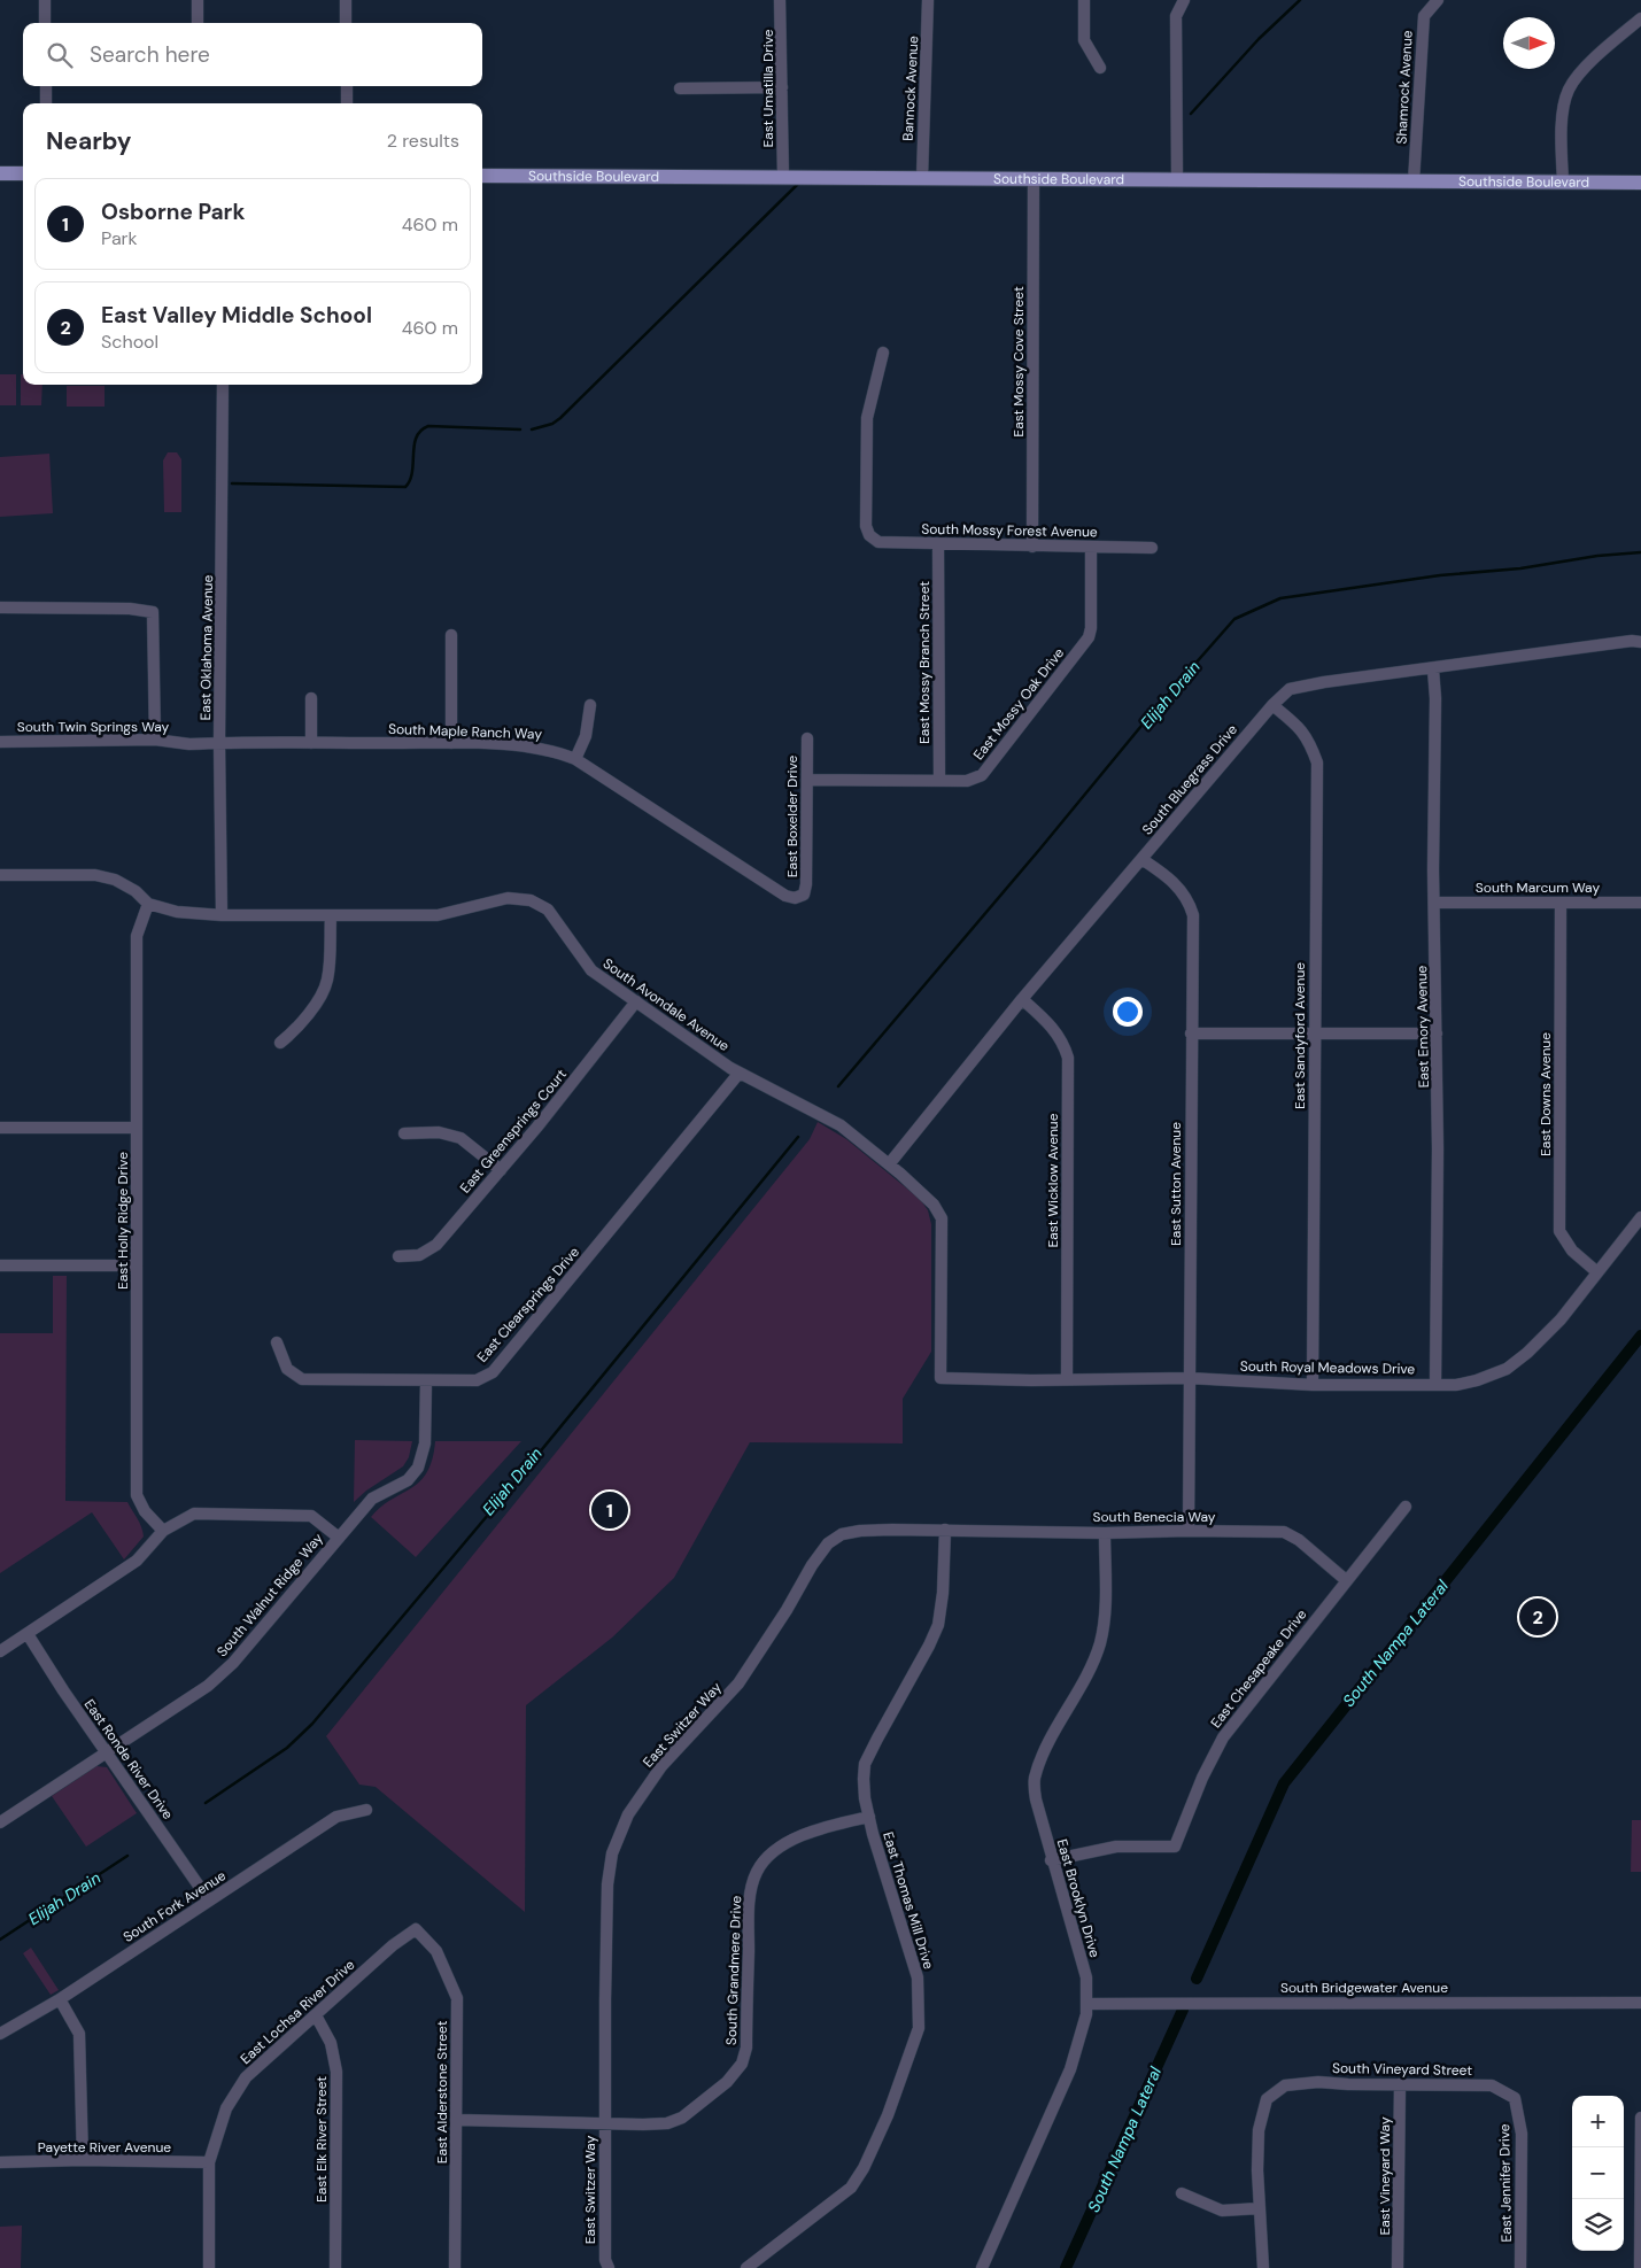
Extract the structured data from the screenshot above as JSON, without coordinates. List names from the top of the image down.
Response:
{
  "streets": {
    "main road": ["Southside Boulevard"],
    "street": [
      "Shamrock Avenue",
      "East Umatilla Drive",
      "Bannock Avenue",
      "East Mossy Cove Street",
      "South Mossy Forest Avenue",
      "East Oklahoma Avenue",
      "East Mossy Branch Street",
      "East Mossy Oak Drive",
      "South Twin Springs Way",
      "South Maple Ranch Way",
      "South Bluegrass Drive",
      "East Boxelder Drive",
      "South Marcum Way",
      "South Avondale Avenue",
      "East Emory Avenue",
      "East Sandyford Avenue",
      "East Downs Avenue",
      "East Greensprings Court",
      "East Wicklow Avenue",
      "East Sutton Avenue",
      "East Holly Ridge Drive",
      "East Clearsprings Drive",
      "South Royal Meadows Drive",
      "South Benecia Way",
      "South Walnut Ridge Way",
      "East Chesapeake Drive",
      "East Switzer Way",
      "East Ronde River Drive",
      "East Brooklyn Drive",
      "East Thomas Mill Drive",
      "South Fork Avenue",
      "South Grandmere Drive",
      "South Bridgewater Avenue",
      "East Lochsa River Drive",
      "South Vineyard Street",
      "East Alderstone Street",
      "East Elk River Street",
      "Payette River Avenue",
      "East Vineyard Way",
      "East Jennifer Drive"
    ]
  },
  "crossings": [
    ["Shamrock Avenue", "Southside Boulevard"],
    ["East Umatilla Drive", "Southside Boulevard"],
    ["Bannock Avenue", "Southside Boulevard"],
    ["Southside Boulevard", "East Mossy Cove Street"],
    ["East Mossy Cove Street", "South Mossy Forest Avenue"],
    ["South Mossy Forest Avenue", "East Mossy Branch Street"],
    ["South Mossy Forest Avenue", "East Mossy Oak Drive"],
    ["East Oklahoma Avenue", "South Twin Springs Way"],
    ["East Oklahoma Avenue", "South Maple Ranch Way"],
    ["East Oklahoma Avenue", "South Avondale Avenue"],
    ["East Mossy Branch Street", "East Mossy Oak Drive"],
    ["East Mossy Oak Drive", "East Boxelder Drive"],
    ["South Twin Springs Way", "South Maple Ranch Way"],
    ["South Maple Ranch Way", "East Boxelder Drive"],
    ["South Bluegrass Drive", "South Avondale Avenue"],
    ["South Bluegrass Drive", "East Emory Avenue"],
    ["South Bluegrass Drive", "East Sandyford Avenue"],
    ["South Bluegrass Drive", "East Wicklow Avenue"],
    ["South Bluegrass Drive", "East Sutton Avenue"],
    ["South Marcum Way", "East Emory Avenue"],
    ["South Marcum Way", "East Downs Avenue"],
    ["South Avondale Avenue", "East Greensprings Court"],
    ["South Avondale Avenue", "East Holly Ridge Drive"],
    ["South Avondale Avenue", "East Clearsprings Drive"],
    ["South Avondale Avenue", "South Royal Meadows Drive"],
    ["East Emory Avenue", "South Royal Meadows Drive"],
    ["East Sandyford Avenue", "South Royal Meadows Drive"],
    ["East Downs Avenue", "South Royal Meadows Drive"],
    ["East Wicklow Avenue", "South Royal Meadows Drive"],
    ["East Sutton Avenue", "South Royal Meadows Drive"],
    ["East Sutton Avenue", "South Benecia Way"],
    ["East Clearsprings Drive", "South Walnut Ridge Way"],
    ["South Benecia Way", "East Chesapeake Drive"],
    ["South Benecia Way", "East Switzer Way"],
    ["South Benecia Way", "East Brooklyn Drive"],
    ["South Benecia Way", "East Thomas Mill Drive"],
    ["South Walnut Ridge Way", "East Ronde River Drive"],
    ["East Chesapeake Drive", "East Brooklyn Drive"],
    ["East Switzer Way", "East Thomas Mill Drive"],
    ["East Switzer Way", "South Grandmere Drive"],
    ["East Ronde River Drive", "South Fork Avenue"],
    ["East Brooklyn Drive", "South Bridgewater Avenue"],
    ["East Thomas Mill Drive", "South Grandmere Drive"],
    ["South Grandmere Drive", "East Alderstone Street"],
    ["East Lochsa River Drive", "East Alderstone Street"],
    ["East Lochsa River Drive", "East Elk River Street"],
    ["East Lochsa River Drive", "Payette River Avenue"],
    ["South Vineyard Street", "East Vineyard Way"],
    ["South Vineyard Street", "East Jennifer Drive"]
  ],
  "water": ["Elijah Drain", "South Nampa Lateral"],
  "north": "right",
  "page": {
    "search": "Search here",
    "heading": ["Nearby", "2 results"],
    "list": [
      {
        "mark": "1",
        "name": "Osborne Park",
        "note": "Park",
        "value": "460 m"
      },
      {
        "mark": "2",
        "name": "East Valley Middle School",
        "note": "School",
        "value": "460 m"
      }
    ],
    "pins": ["1", "2"],
    "map_buttons": ["+", "−"]
  }
}
